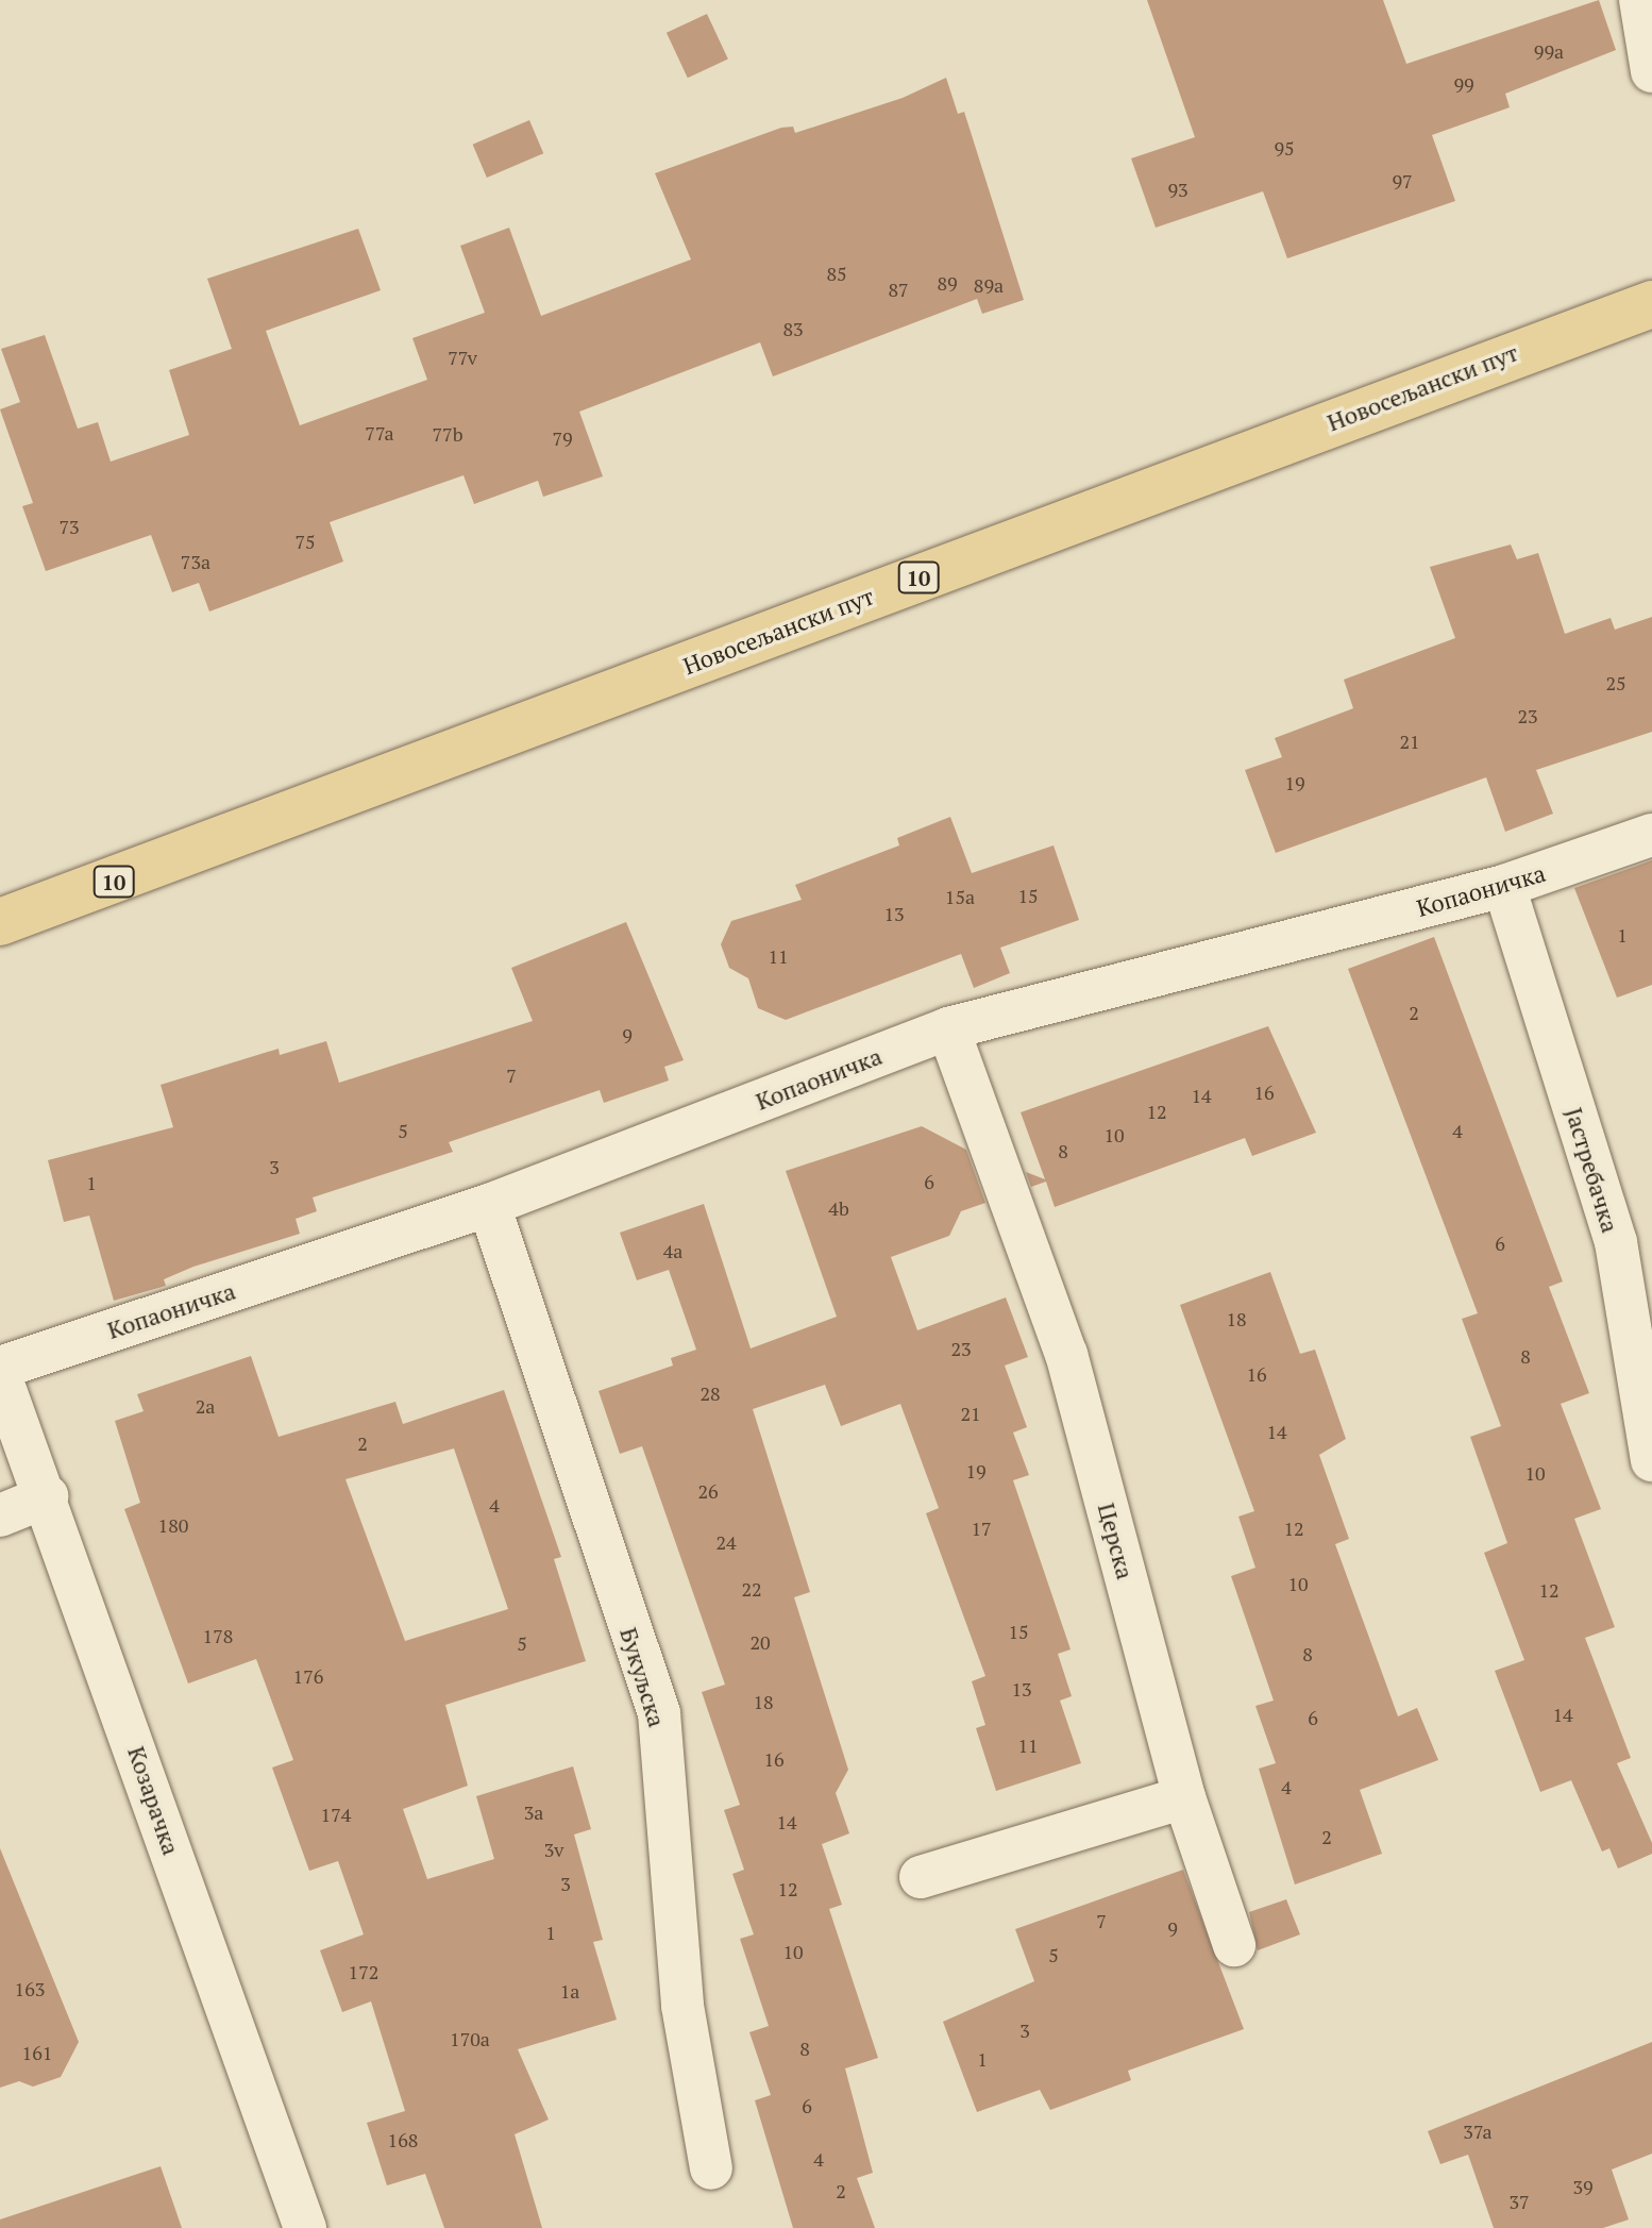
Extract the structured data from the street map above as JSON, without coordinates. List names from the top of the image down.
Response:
{
  "streets": {
    "main road": ["Новосељански пут", "10"],
    "street": [
      "Копаоничка",
      "Јастребачка",
      "Церска",
      "Букуљска",
      "Козарачка"
    ]
  },
  "crossings": [
    ["Копаоничка", "Јастребачка"],
    ["Копаоничка", "Церска"],
    ["Копаоничка", "Букуљска"]
  ],
  "house_numbers": [
    "99a",
    "99",
    "95",
    "97",
    "93",
    "85",
    "89",
    "89a",
    "87",
    "83",
    "77v",
    "77a",
    "77b",
    "79",
    "73",
    "75",
    "73a",
    "25",
    "23",
    "21",
    "19",
    "15",
    "15a",
    "13",
    "1",
    "11",
    "2",
    "9",
    "7",
    "16",
    "14",
    "12",
    "5",
    "4",
    "10",
    "8",
    "3",
    "6",
    "1",
    "4b",
    "6",
    "4a",
    "18",
    "23",
    "8",
    "16",
    "28",
    "2a",
    "21",
    "14",
    "2",
    "19",
    "10",
    "26",
    "4",
    "180",
    "17",
    "12",
    "24",
    "10",
    "22",
    "12",
    "15",
    "178",
    "20",
    "5",
    "8",
    "176",
    "13",
    "18",
    "14",
    "6",
    "11",
    "16",
    "4",
    "3a",
    "174",
    "14",
    "2",
    "3v",
    "3",
    "12",
    "7",
    "9",
    "1",
    "10",
    "5",
    "172",
    "163",
    "1a",
    "3",
    "170a",
    "8",
    "161",
    "1",
    "6",
    "37a",
    "168",
    "4",
    "39",
    "2",
    "37"
  ]
}
